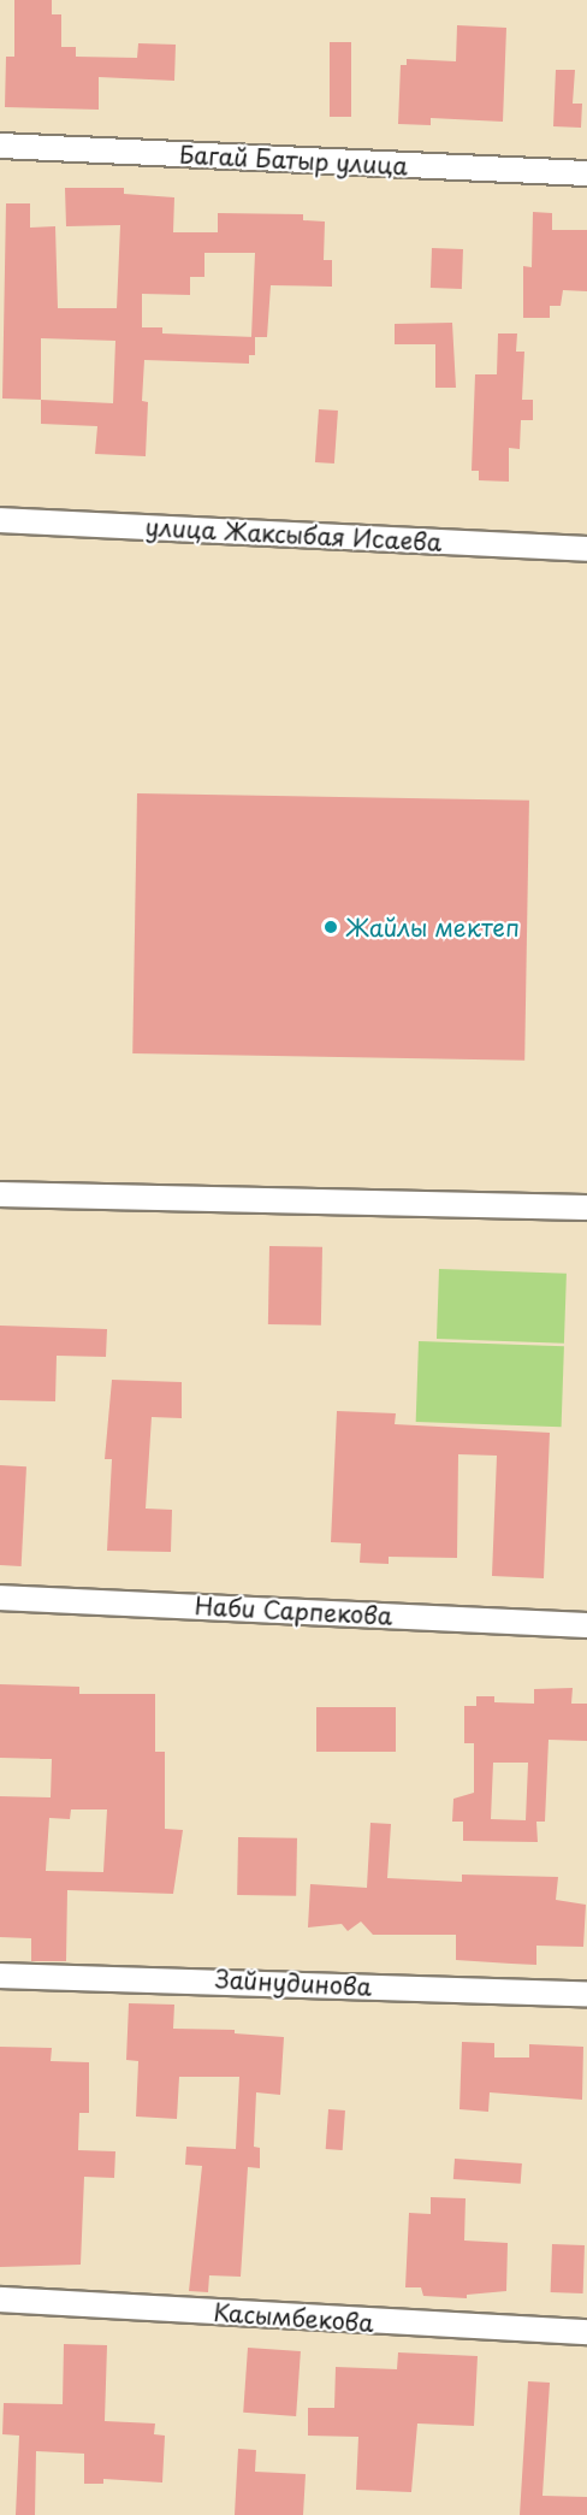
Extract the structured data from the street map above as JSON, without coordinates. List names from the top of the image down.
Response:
{
  "streets": {
    "street": [
      "Багай Батыр улица",
      "улица Жаксыбая Исаева",
      "Наби Сарпекова",
      "Зайнудинова",
      "Касымбекова"
    ]
  },
  "places": ["Жайлы мектеп"]
}
